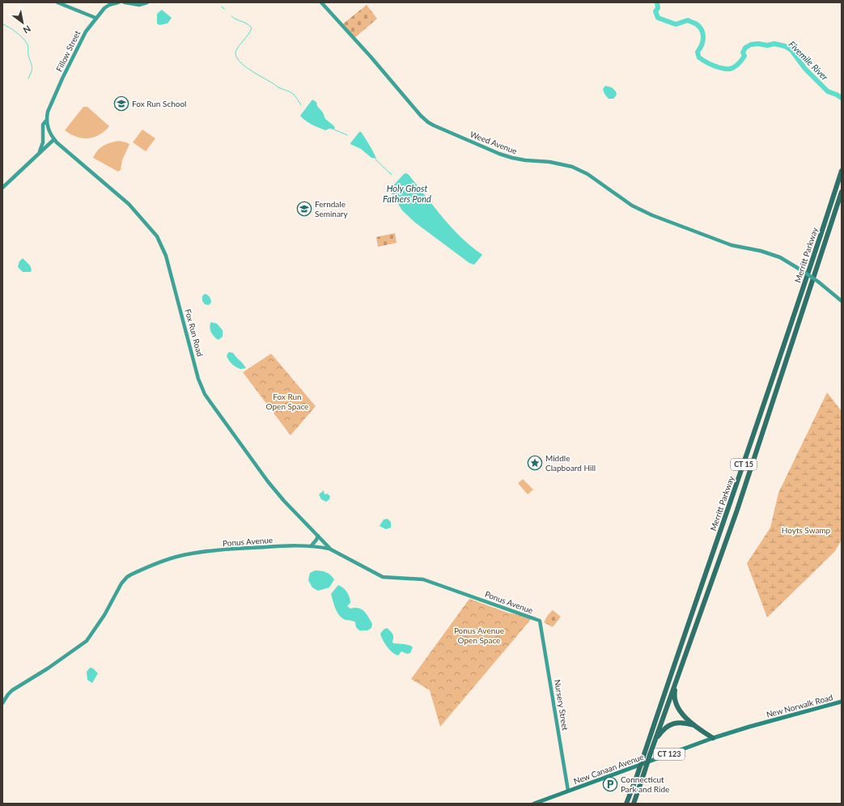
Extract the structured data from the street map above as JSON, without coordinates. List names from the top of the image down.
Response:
{
  "streets": {
    "highway": ["Merritt Parkway", "CT 15"],
    "main road": ["New Norwalk Road", "CT 123", "New Canaan Avenue"],
    "street": [
      "Fillow Street",
      "Weed Avenue",
      "Fox Run Road",
      "Ponus Avenue",
      "Nursery Street"
    ]
  },
  "crossings": [
    ["Fillow Street", "Fox Run Road"],
    ["Fox Run Road", "Ponus Avenue"],
    ["Ponus Avenue", "Nursery Street"],
    ["Nursery Street", "New Canaan Avenue"],
    ["New Norwalk Road", "New Canaan Avenue"]
  ],
  "water": ["Fivemile River", "Holy Ghost Fathers Pond"],
  "parks": ["Fox Run Open Space", "Hoyts Swamp", "Ponus Avenue Open Space"],
  "places": {
    "school or university": ["Fox Run School", "Ferndale Seminary"],
    "place": ["Middle Clapboard Hill"],
    "parking": ["Connecticut Park and Ride"]
  },
  "north": "bottom right"
}
